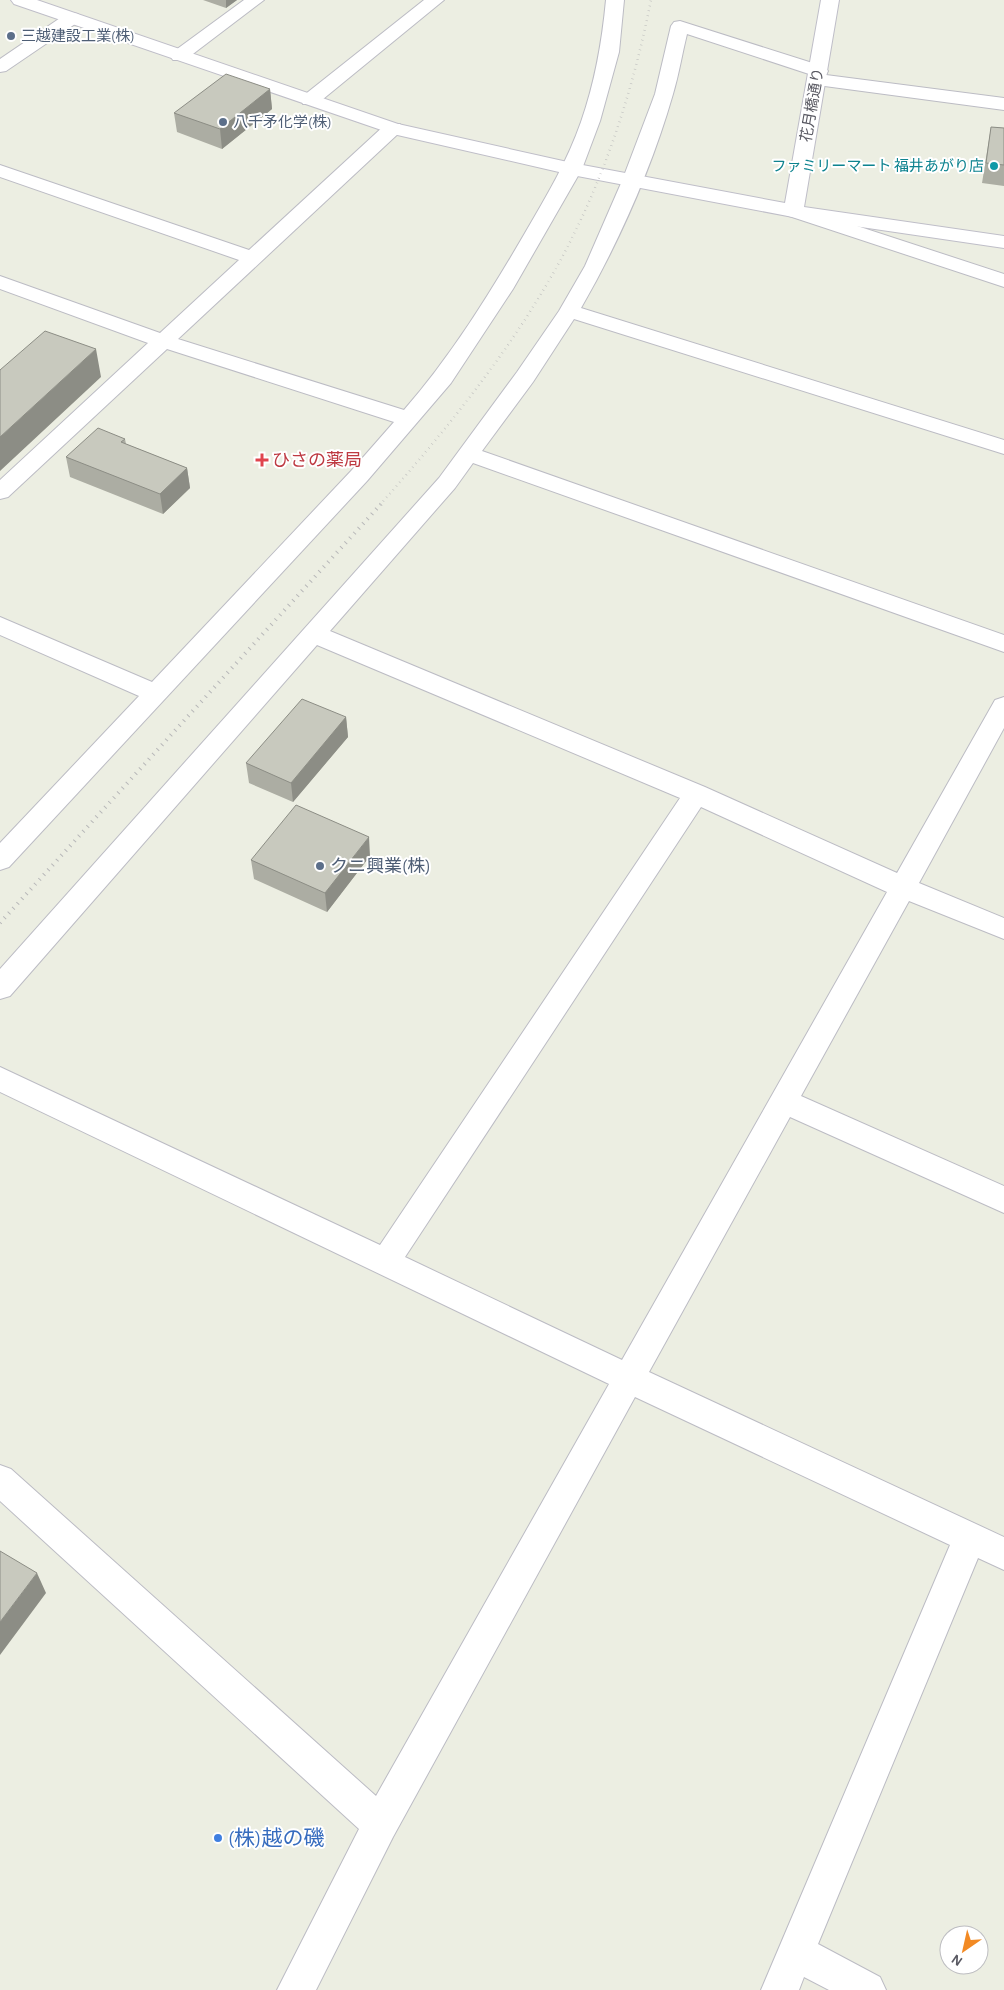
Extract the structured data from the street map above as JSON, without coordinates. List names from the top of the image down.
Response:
{
  "streets": {
    "street": ["花月橋通り"]
  },
  "places": {
    "other": [
      "三越建設工業(株)",
      "八千矛化学(株)",
      "ファミリーマート 福井あがり店",
      "クニ興業(株)",
      "(株)越の磯"
    ],
    "health": ["ひさの薬局"]
  },
  "north": "bottom left"
}
